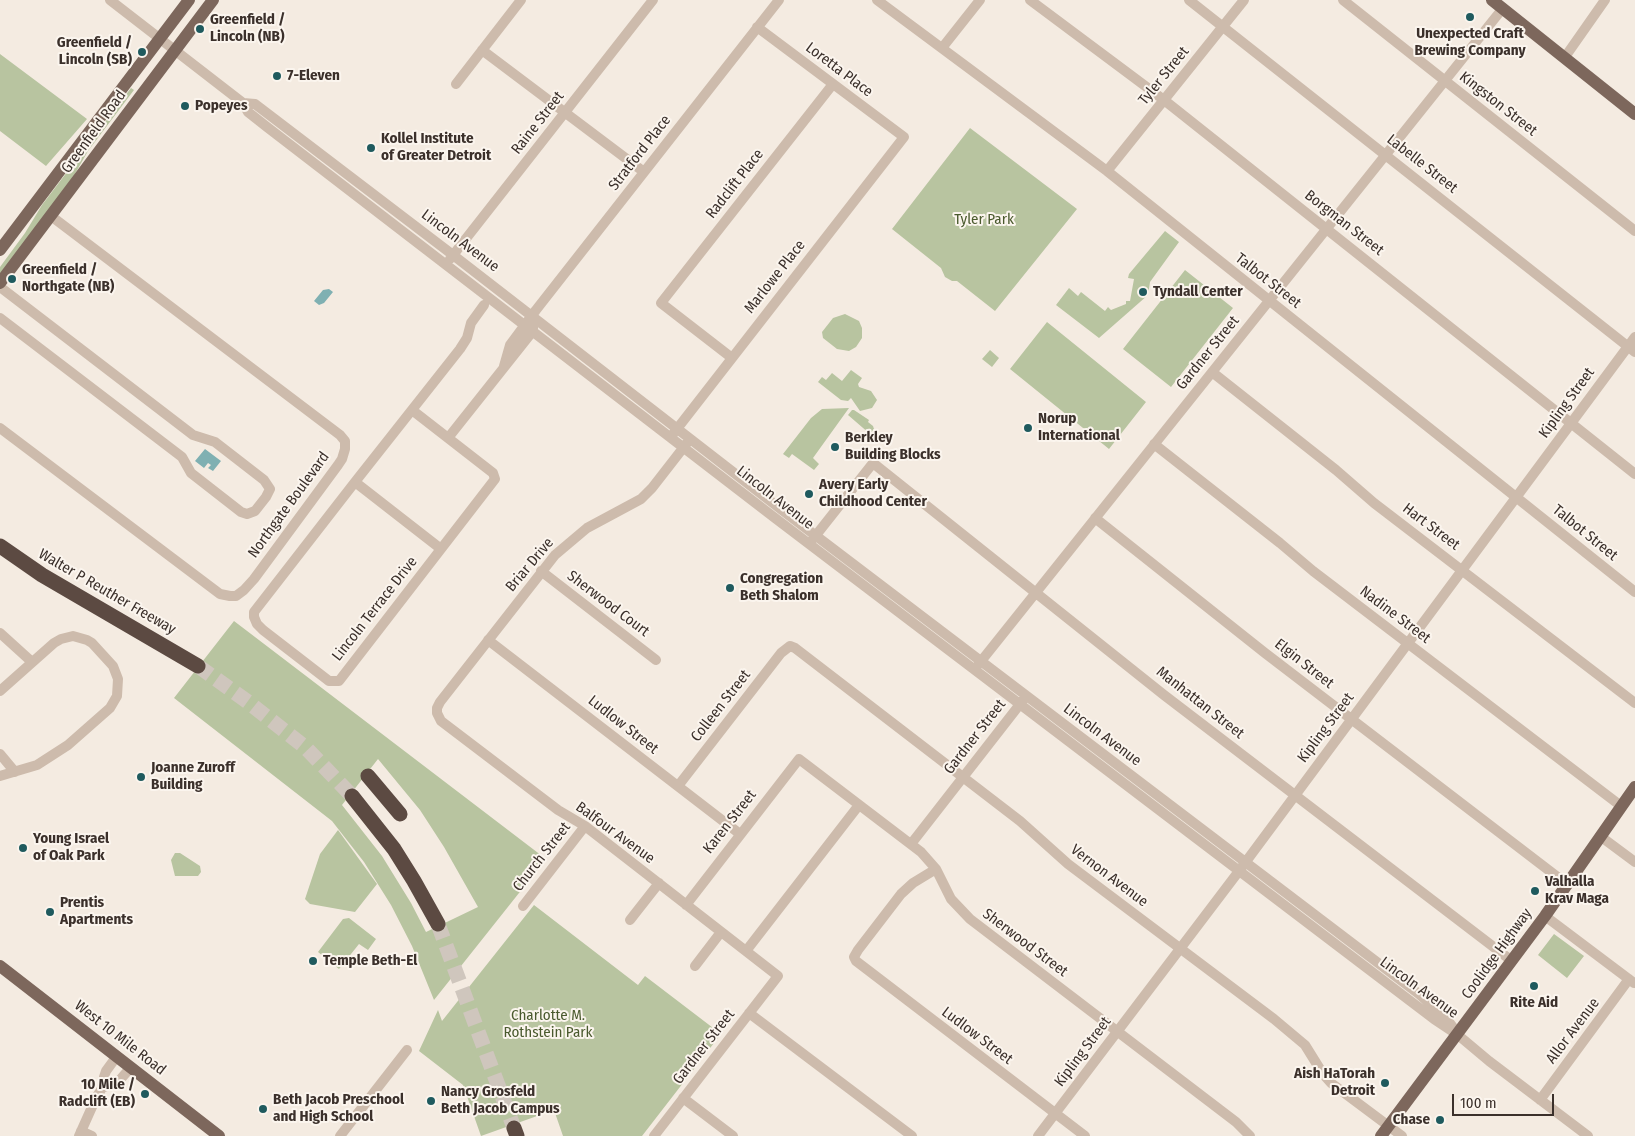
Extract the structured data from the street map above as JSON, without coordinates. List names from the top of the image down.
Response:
{
  "streets": {
    "highway": ["Walter P Reuther Freeway"],
    "main road": ["Greenfield Road", "Coolidge Highway", "West 10 Mile Road"],
    "street": [
      "Loretta Place",
      "Tyler Street",
      "Kingston Street",
      "Raine Street",
      "Stratford Place",
      "Labelle Street",
      "Radclift Place",
      "Borgman Street",
      "Lincoln Avenue",
      "Marlowe Place",
      "Talbot Street",
      "Gardner Street",
      "Kipling Street",
      "Northgate Boulevard",
      "Hart Street",
      "Briar Drive",
      "Sherwood Court",
      "Lincoln Terrace Drive",
      "Nadine Street",
      "Elgin Street",
      "Manhattan Street",
      "Colleen Street",
      "Ludlow Street",
      "Karen Street",
      "Balfour Avenue",
      "Church Street",
      "Vernon Avenue",
      "Sherwood Street",
      "Allor Avenue"
    ]
  },
  "crossings": [
    ["Loretta Place", "Stratford Place"],
    ["Loretta Place", "Radclift Place"],
    ["Loretta Place", "Marlowe Place"],
    ["Tyler Street", "Labelle Street"],
    ["Tyler Street", "Borgman Street"],
    ["Tyler Street", "Talbot Street"],
    ["Kingston Street", "Gardner Street"],
    ["Raine Street", "Lincoln Avenue"],
    ["Greenfield Road", "Lincoln Avenue"],
    ["Greenfield Road", "Northgate Boulevard"],
    ["Stratford Place", "Lincoln Avenue"],
    ["Labelle Street", "Gardner Street"],
    ["Labelle Street", "Kipling Street"],
    ["Radclift Place", "Marlowe Place"],
    ["Borgman Street", "Gardner Street"],
    ["Borgman Street", "Kipling Street"],
    ["Lincoln Avenue", "Marlowe Place"],
    ["Lincoln Avenue", "Gardner Street"],
    ["Lincoln Avenue", "Kipling Street"],
    ["Lincoln Avenue", "Briar Drive"],
    ["Lincoln Avenue", "Manhattan Street"],
    ["Lincoln Avenue", "Coolidge Highway"],
    ["Lincoln Avenue", "Allor Avenue"],
    ["Talbot Street", "Gardner Street"],
    ["Talbot Street", "Kipling Street"],
    ["Gardner Street", "Hart Street"],
    ["Gardner Street", "Nadine Street"],
    ["Gardner Street", "Elgin Street"],
    ["Gardner Street", "Manhattan Street"],
    ["Gardner Street", "Balfour Avenue"],
    ["Gardner Street", "Vernon Avenue"],
    ["Gardner Street", "Sherwood Street"],
    ["Kipling Street", "Hart Street"],
    ["Kipling Street", "Nadine Street"],
    ["Kipling Street", "Elgin Street"],
    ["Kipling Street", "Manhattan Street"],
    ["Kipling Street", "Ludlow Street"],
    ["Kipling Street", "Vernon Avenue"],
    ["Kipling Street", "Sherwood Street"],
    ["Briar Drive", "Sherwood Court"],
    ["Briar Drive", "Ludlow Street"],
    ["Briar Drive", "Balfour Avenue"],
    ["Nadine Street", "Coolidge Highway"],
    ["Elgin Street", "Coolidge Highway"],
    ["Manhattan Street", "Coolidge Highway"],
    ["Colleen Street", "Ludlow Street"],
    ["Colleen Street", "Vernon Avenue"],
    ["Ludlow Street", "Karen Street"],
    ["Ludlow Street", "Sherwood Street"],
    ["Karen Street", "Balfour Avenue"],
    ["Karen Street", "Sherwood Street"],
    ["Balfour Avenue", "Church Street"],
    ["Vernon Avenue", "Coolidge Highway"]
  ],
  "parks": ["Tyler Park", "Charlotte M. Rothstein Park"],
  "places": [
    "Unexpected Craft Brewing Company",
    "Greenfield / Lincoln (NB)",
    "Greenfield / Lincoln (SB)",
    "7-Eleven",
    "Popeyes",
    "Kollel Institute of Greater Detroit",
    "Greenfield / Northgate (NB)",
    "Tyndall Center",
    "Norup International",
    "Berkley Building Blocks",
    "Avery Early Childhood Center",
    "Congregation Beth Shalom",
    "Joanne Zuroff Building",
    "Young Israel of Oak Park",
    "Valhalla Krav Maga",
    "Prentis Apartments",
    "Temple Beth-El",
    "Rite Aid",
    "Aish HaTorah Detroit",
    "10 Mile / Radclift (EB)",
    "Nancy Grosfeld Beth Jacob Campus",
    "Beth Jacob Preschool and High School",
    "Chase"
  ],
  "scale_bar": "100 m"
}
